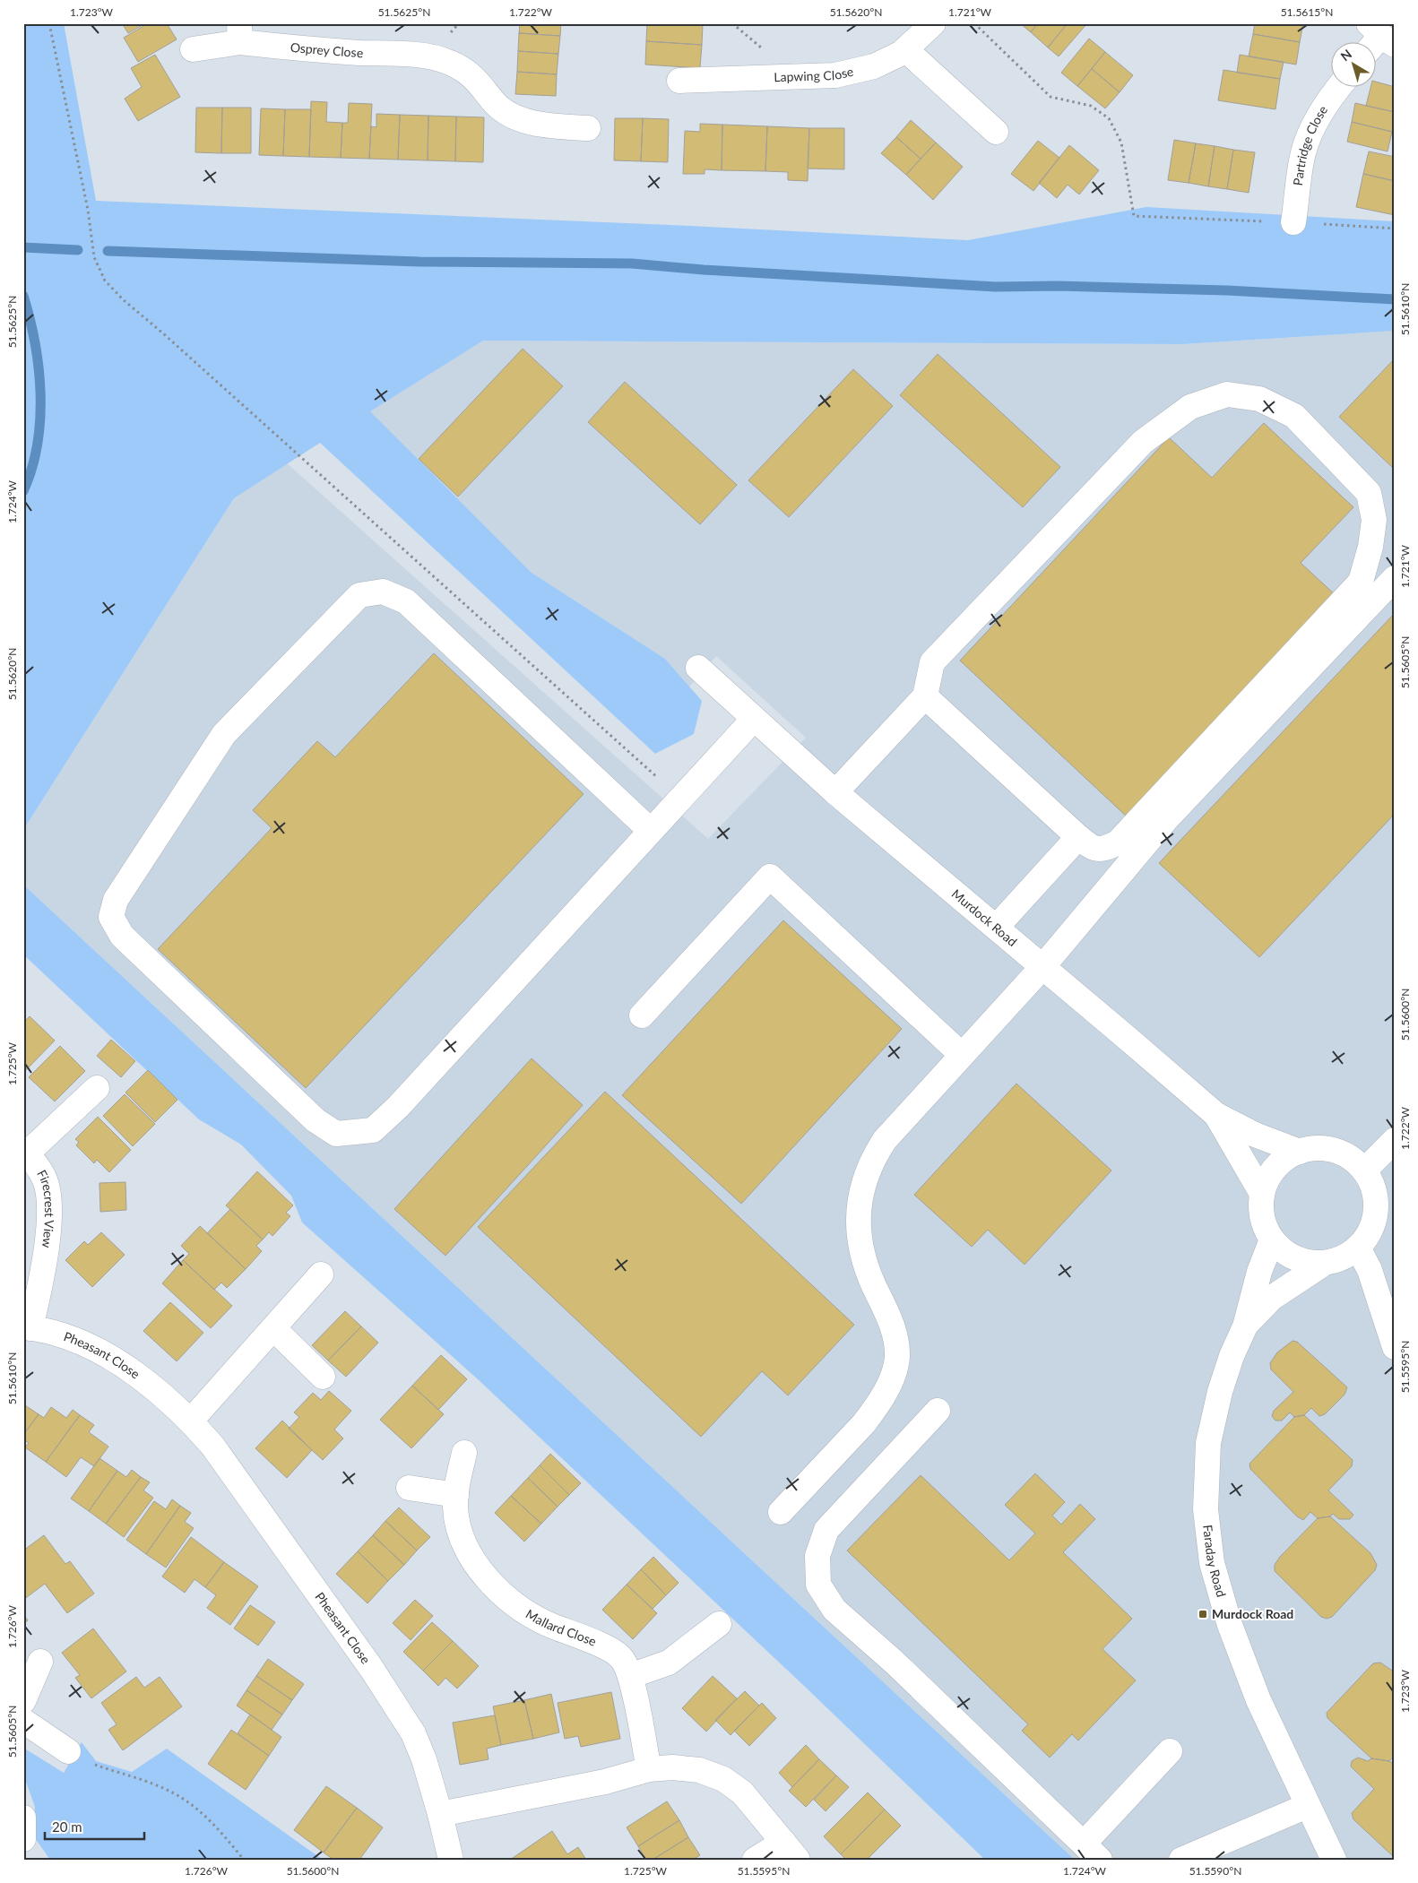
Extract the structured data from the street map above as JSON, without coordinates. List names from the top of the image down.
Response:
{
  "streets": {
    "street": [
      "Osprey Close",
      "Lapwing Close",
      "Partridge Close",
      "Murdock Road",
      "Firecrest View",
      "Pheasant Close",
      "Faraday Road",
      "Mallard Close"
    ]
  },
  "crossings": [
    ["Murdock Road", "Faraday Road"],
    ["Firecrest View", "Pheasant Close"]
  ],
  "places": {
    "transit": ["Murdock Road"]
  },
  "scale_bar": "20 m",
  "north": "top left",
  "coordinates": [
    "1.723°W",
    "51.5625°N",
    "1.722°W",
    "51.5620°N",
    "1.721°W",
    "51.5615°N",
    "51.5610°N",
    "1.724°W",
    "51.5605°N",
    "51.5600°N",
    "1.725°W",
    "51.5595°N",
    "1.726°W",
    "51.5590°N"
  ]
}
